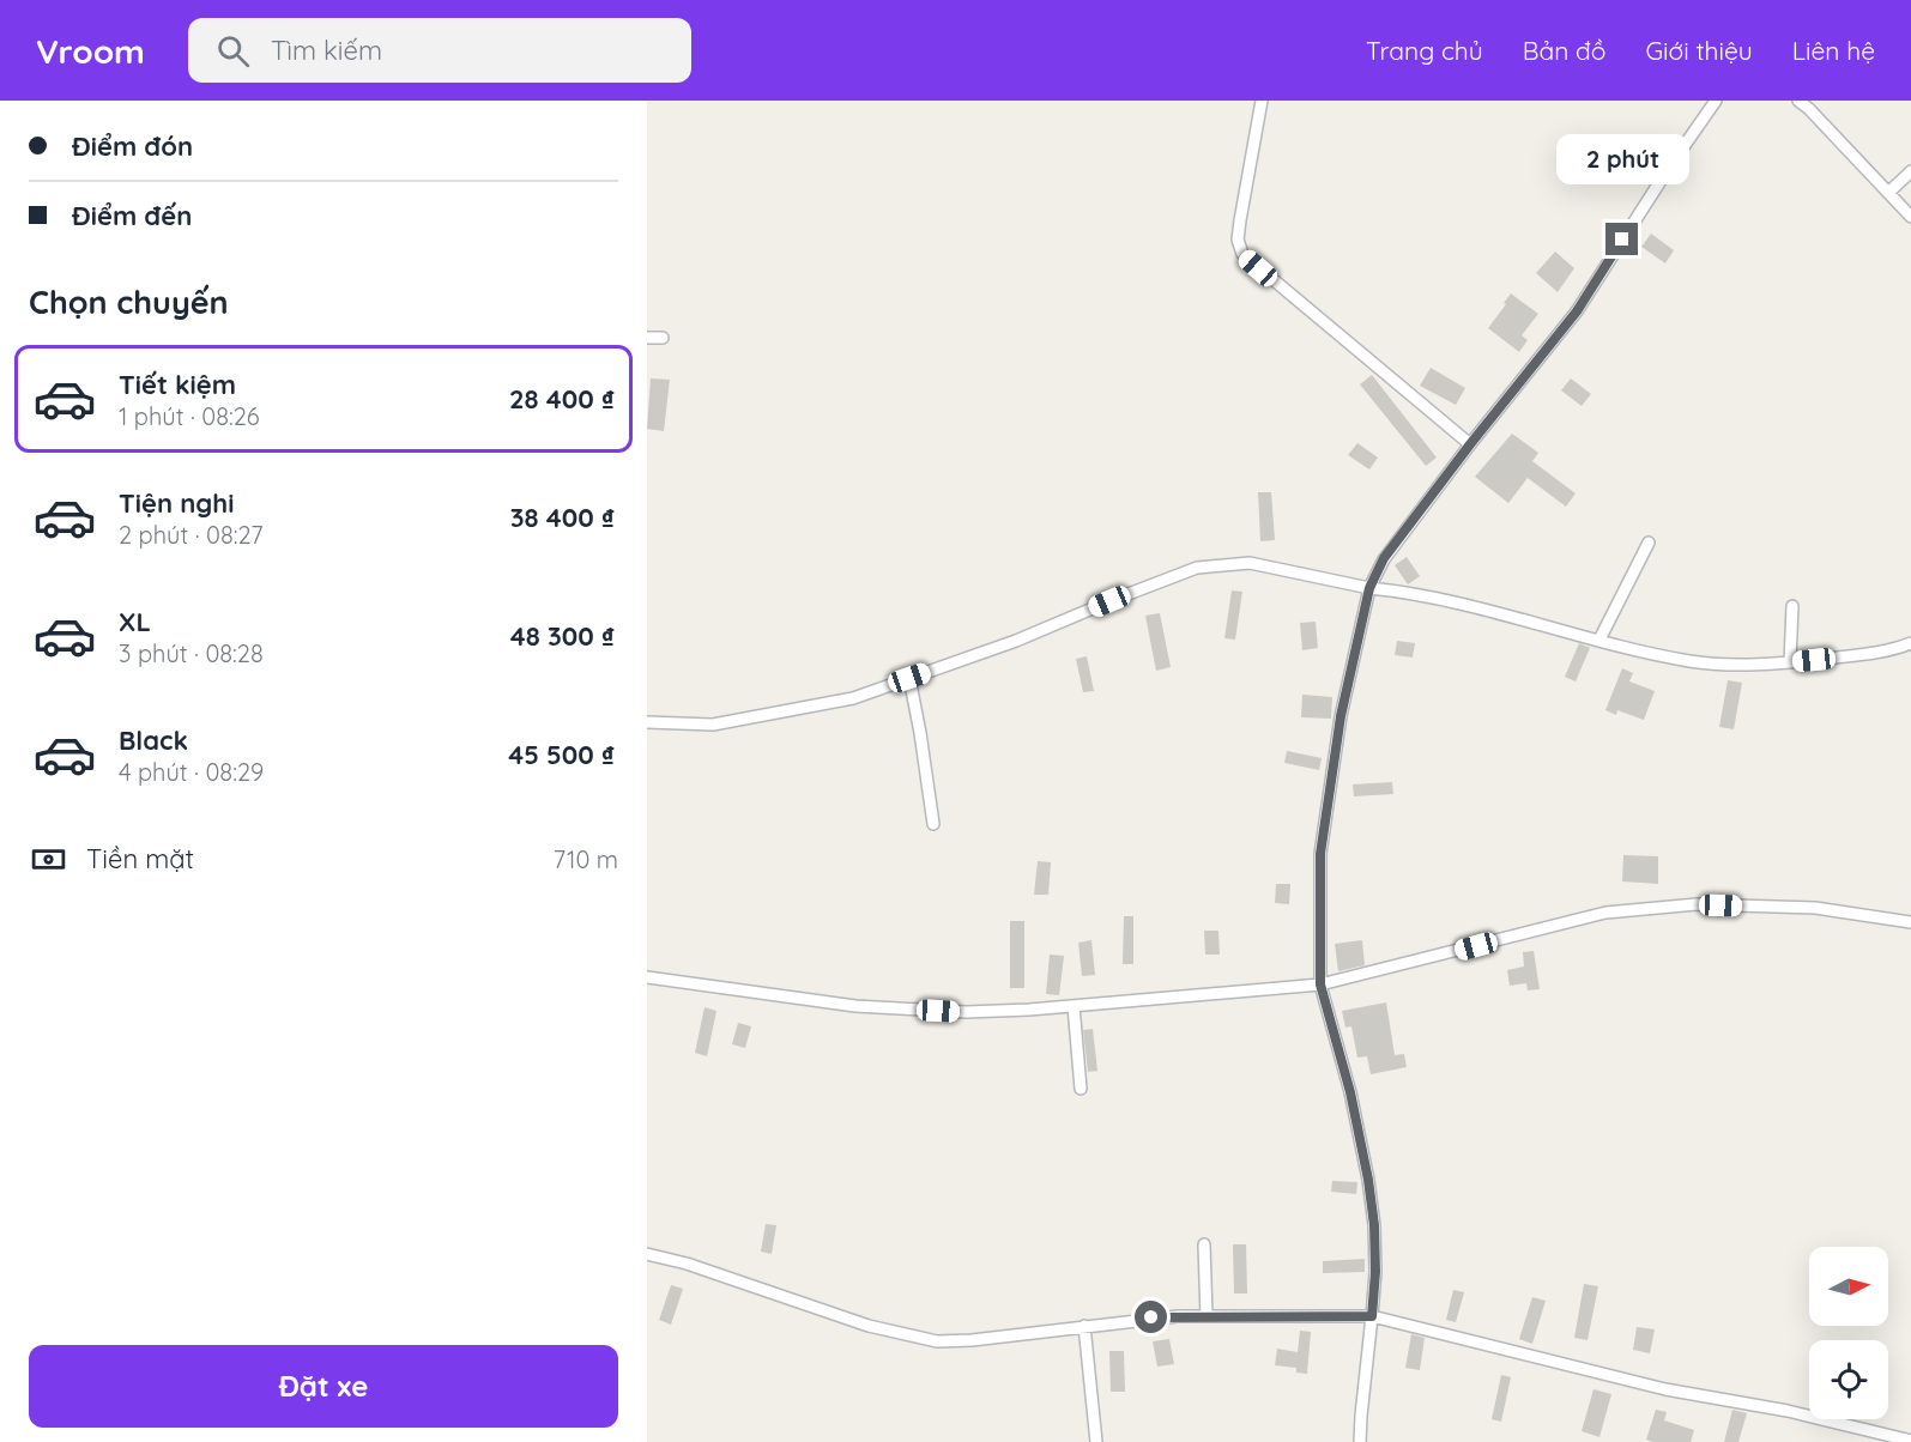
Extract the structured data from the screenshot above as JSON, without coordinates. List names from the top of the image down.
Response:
{
  "north": "right",
  "page": {
    "header": "Vroom",
    "search": "Tìm kiếm",
    "nav": [
      "Trang chủ",
      "Bản đồ",
      "Giới thiệu",
      "Liên hệ"
    ],
    "banner": ["Điểm đón", "Điểm đến"],
    "bubble": "2 phút",
    "heading": "Chọn chuyến",
    "list": [
      {
        "name": "Tiết kiệm",
        "note": "1 phút · 08:26",
        "value": "28 400 ₫"
      },
      {
        "name": "Tiện nghi",
        "note": "2 phút · 08:27",
        "value": "38 400 ₫"
      },
      {
        "name": "XL",
        "note": "3 phút · 08:28",
        "value": "48 300 ₫"
      },
      {
        "name": "Black",
        "note": "4 phút · 08:29",
        "value": "45 500 ₫"
      }
    ],
    "pay": ["Tiền mặt", "710 m"],
    "buttons": "Đặt xe"
  }
}
